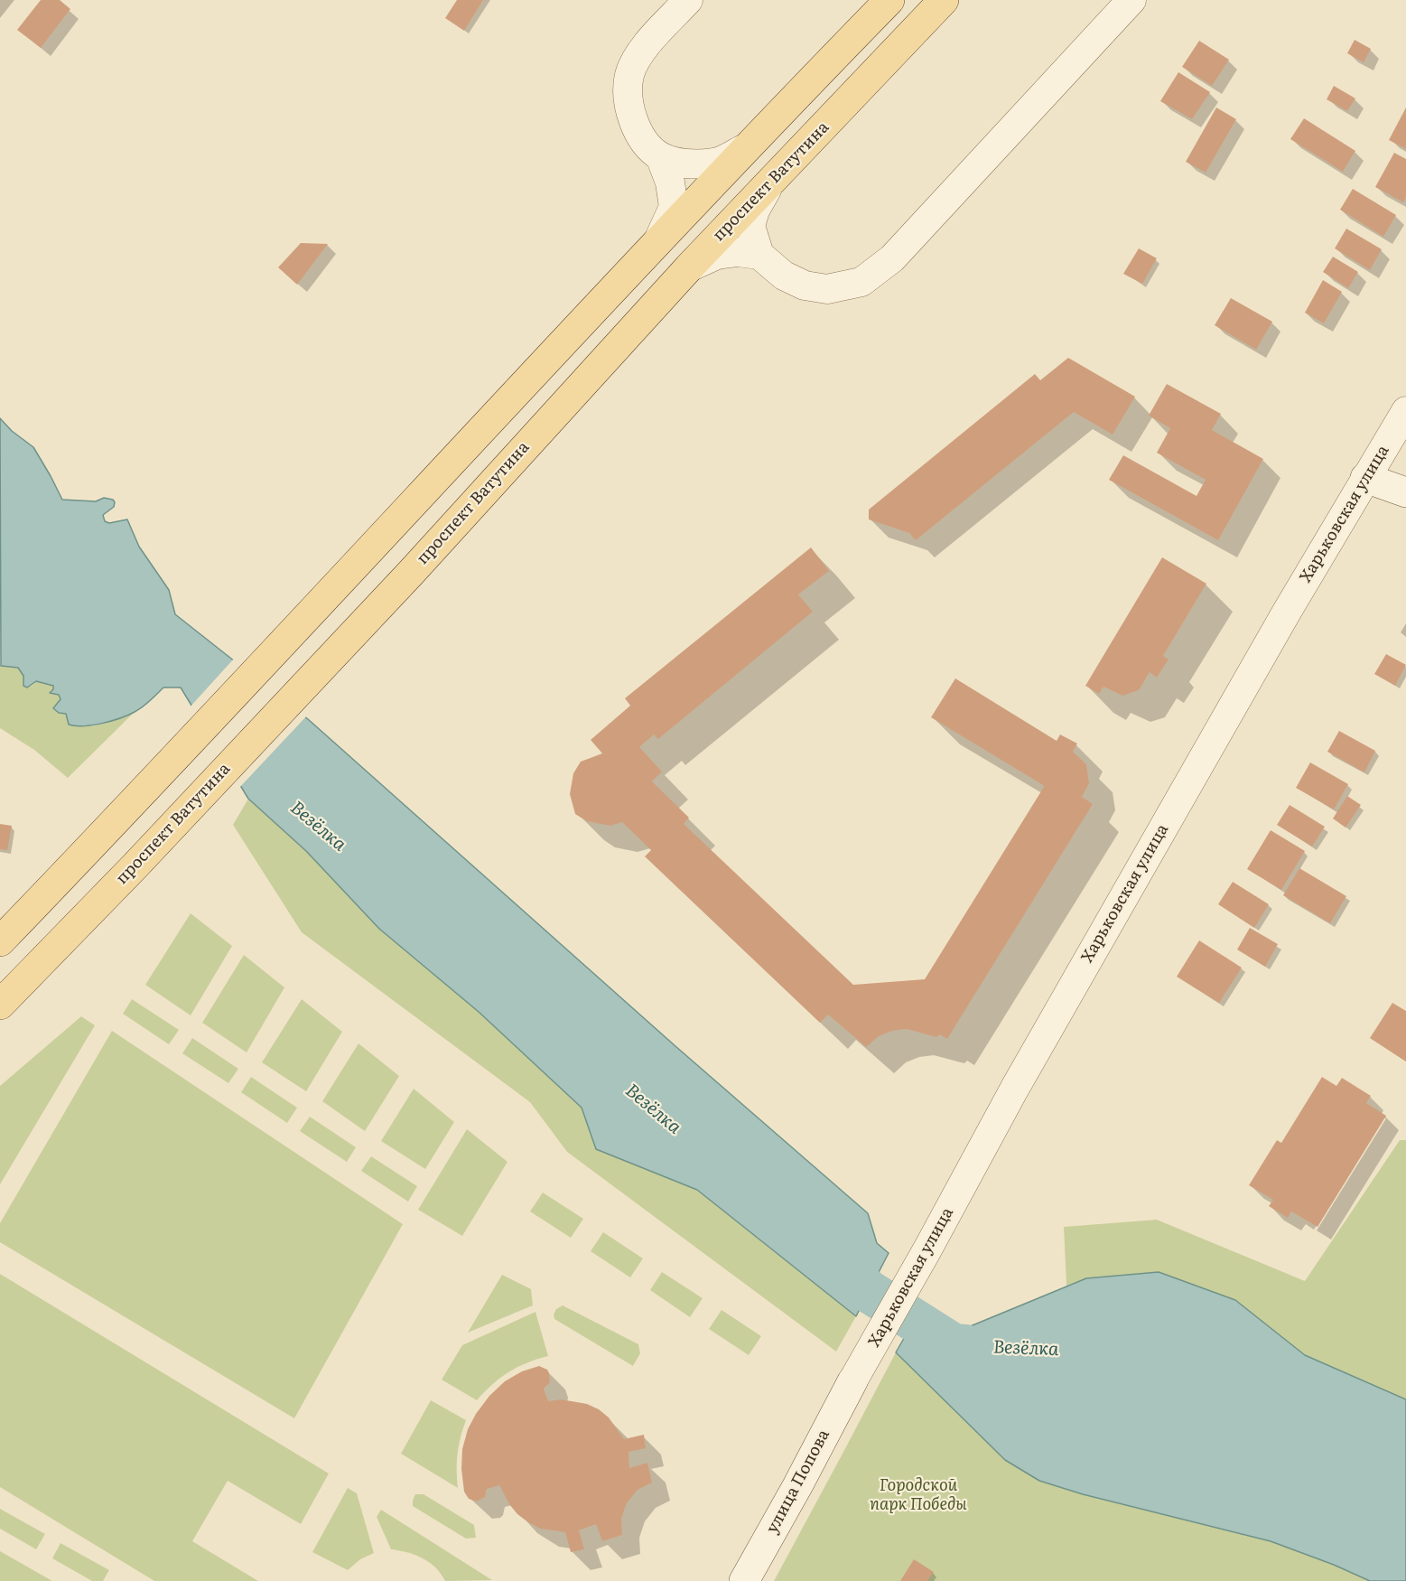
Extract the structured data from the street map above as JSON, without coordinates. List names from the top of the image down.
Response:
{
  "streets": {
    "main road": ["проспект Ватутина", "улица Попова"],
    "street": ["Харьковская улица"]
  },
  "crossings": [
    ["Харьковская улица", "улица Попова"]
  ],
  "water": ["Везёлка"],
  "parks": ["Городской парк Победы"]
}
